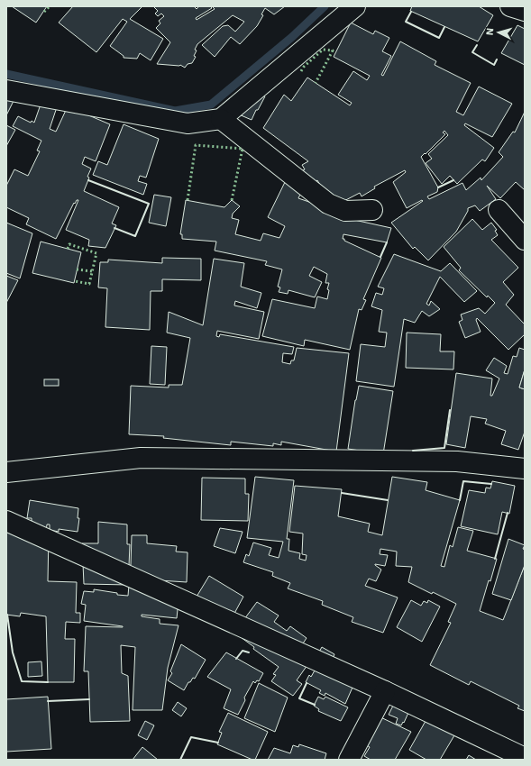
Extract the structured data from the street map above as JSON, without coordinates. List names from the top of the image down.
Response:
{
  "north": "left"
}
